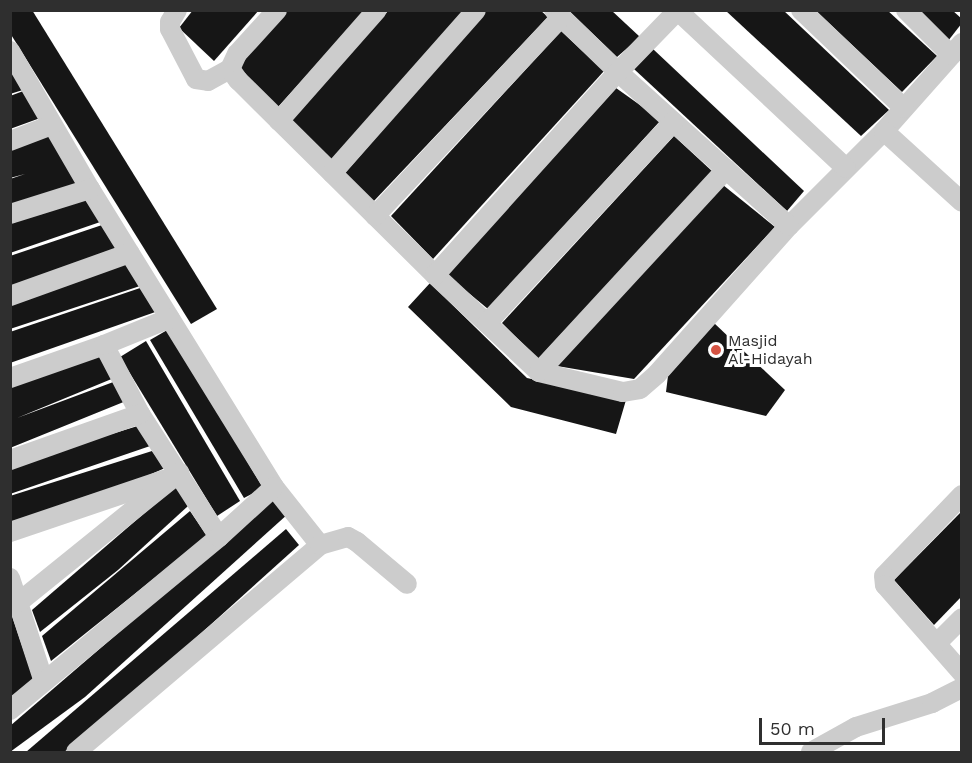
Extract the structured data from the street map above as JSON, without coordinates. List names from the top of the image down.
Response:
{
  "places": ["Masjid Al-Hidayah"],
  "scale_bar": "50 m"
}
